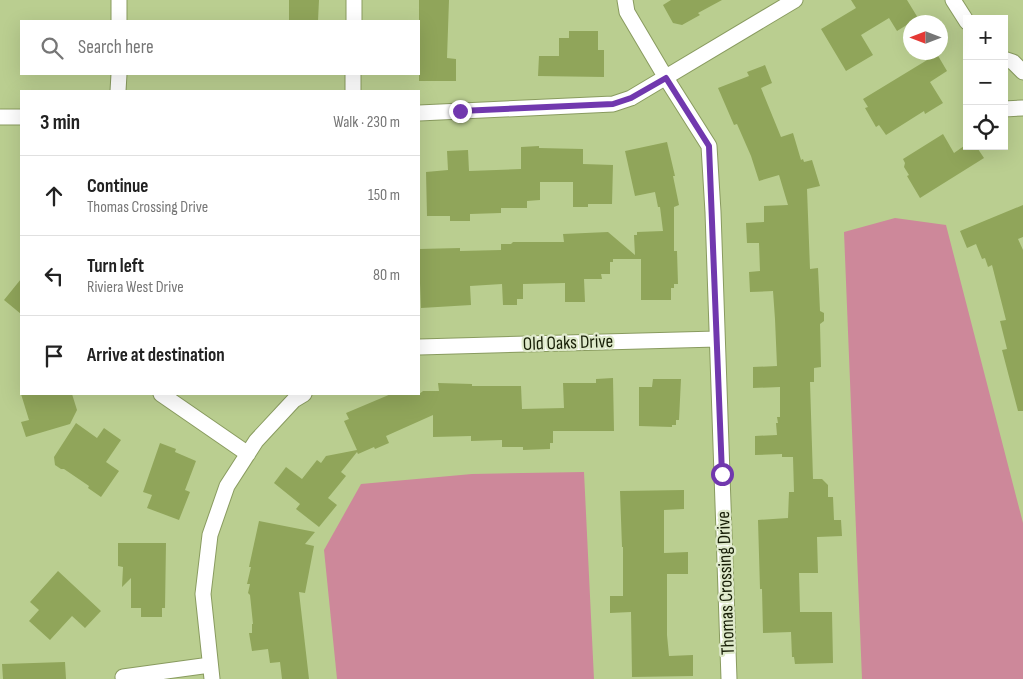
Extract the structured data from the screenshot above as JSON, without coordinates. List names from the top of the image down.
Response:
{
  "streets": {
    "street": ["Old Oaks Drive", "Thomas Crossing Drive"]
  },
  "crossings": [
    ["Old Oaks Drive", "Thomas Crossing Drive"]
  ],
  "north": "left",
  "page": {
    "map_buttons": ["+", "−"],
    "search": "Search here",
    "heading": ["3 min", "Walk · 230 m"],
    "list": [
      ["Continue", "Thomas Crossing Drive", "150 m"],
      ["Turn left", "Riviera West Drive", "80 m"],
      "Arrive at destination"
    ]
  }
}
